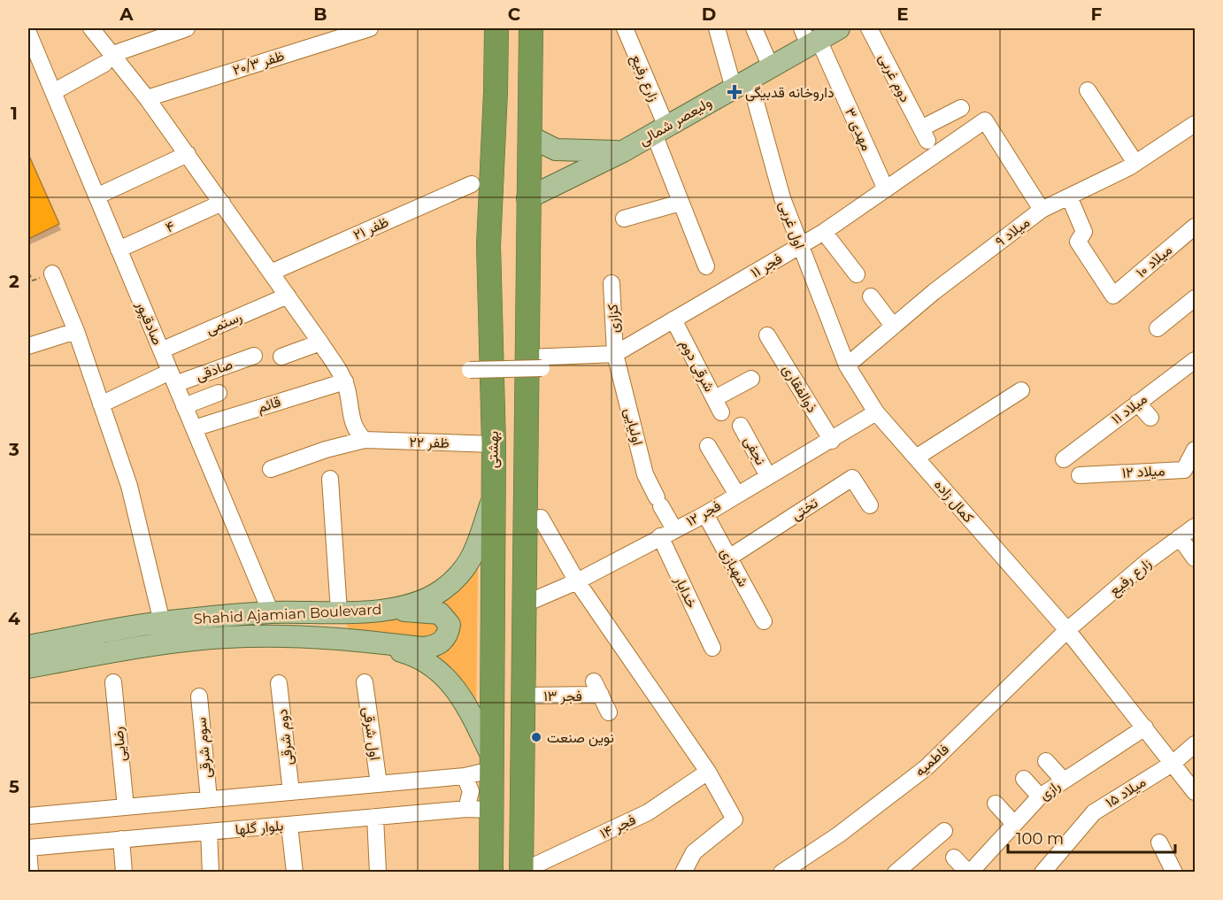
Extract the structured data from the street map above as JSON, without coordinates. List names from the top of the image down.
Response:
{
  "streets": {
    "highway": ["بهشتی"],
    "main road": ["ولیعصر شمالی", "Shahid Ajamian Boulevard"],
    "street": [
      "ظفر ۲۰/۳",
      "زارع رفیع",
      "دوم غربی",
      "مهدی ۳",
      "اول غربی",
      "۴",
      "ظفر ۲۱",
      "میلاد ۹",
      "میلاد ۱۰",
      "فجر ۱۱",
      "کزازی",
      "صادقپور",
      "رستمی",
      "شرقی دوم",
      "صادقی",
      "ذوالفقاری",
      "قائم",
      "میلاد ۱۱",
      "اولیایی",
      "ظفر ۲۲",
      "نجفی",
      "میلاد ۱۲",
      "کمال زاده",
      "تختی",
      "فجر ۱۲",
      "شهبازی",
      "خدایار",
      "فجر ۱۳",
      "اول شرقی",
      "دوم شرقی",
      "رضایی",
      "سوم شرقی",
      "فاطمیه",
      "رازی",
      "میلاد ۱۵",
      "فجر ۱۴",
      "بلوار گلها"
    ]
  },
  "crossings": [
    ["زارع رفیع", "ولیعصر شمالی"],
    ["زارع رفیع", "کمال زاده"],
    ["زارع رفیع", "فاطمیه"],
    ["ولیعصر شمالی", "مهدی ۳"],
    ["ولیعصر شمالی", "اول غربی"],
    ["مهدی ۳", "فجر ۱۱"],
    ["اول غربی", "میلاد ۹"],
    ["اول غربی", "فجر ۱۱"],
    ["اول غربی", "کمال زاده"],
    ["۴", "صادقپور"],
    ["میلاد ۹", "میلاد ۱۰"],
    ["میلاد ۹", "فجر ۱۱"],
    ["میلاد ۹", "کمال زاده"],
    ["فجر ۱۱", "کزازی"],
    ["فجر ۱۱", "شرقی دوم"],
    ["فجر ۱۱", "اولیایی"],
    ["کزازی", "اولیایی"],
    ["صادقپور", "رستمی"],
    ["صادقپور", "صادقی"],
    ["صادقپور", "قائم"],
    ["صادقپور", "Shahid Ajamian Boulevard"],
    ["ذوالفقاری", "فجر ۱۲"],
    ["اولیایی", "فجر ۱۲"],
    ["اولیایی", "خدایار"],
    ["ظفر ۲۲", "بهشتی"],
    ["بهشتی", "Shahid Ajamian Boulevard"],
    ["بهشتی", "بلوار گلها"],
    ["نجفی", "فجر ۱۲"],
    ["کمال زاده", "فجر ۱۲"],
    ["کمال زاده", "فاطمیه"],
    ["کمال زاده", "رازی"],
    ["کمال زاده", "میلاد ۱۵"],
    ["تختی", "شهبازی"],
    ["فجر ۱۲", "شهبازی"],
    ["فجر ۱۲", "خدایار"]
  ],
  "places": {
    "health": ["داروخانه قدبیگی"],
    "other": ["نوین صنعت"]
  },
  "scale_bar": "100 m",
  "grid": {
    "columns": [
      "A",
      "B",
      "C",
      "D",
      "E",
      "F"
    ],
    "rows": [
      "1",
      "2",
      "3",
      "4",
      "5"
    ]
  }
}
